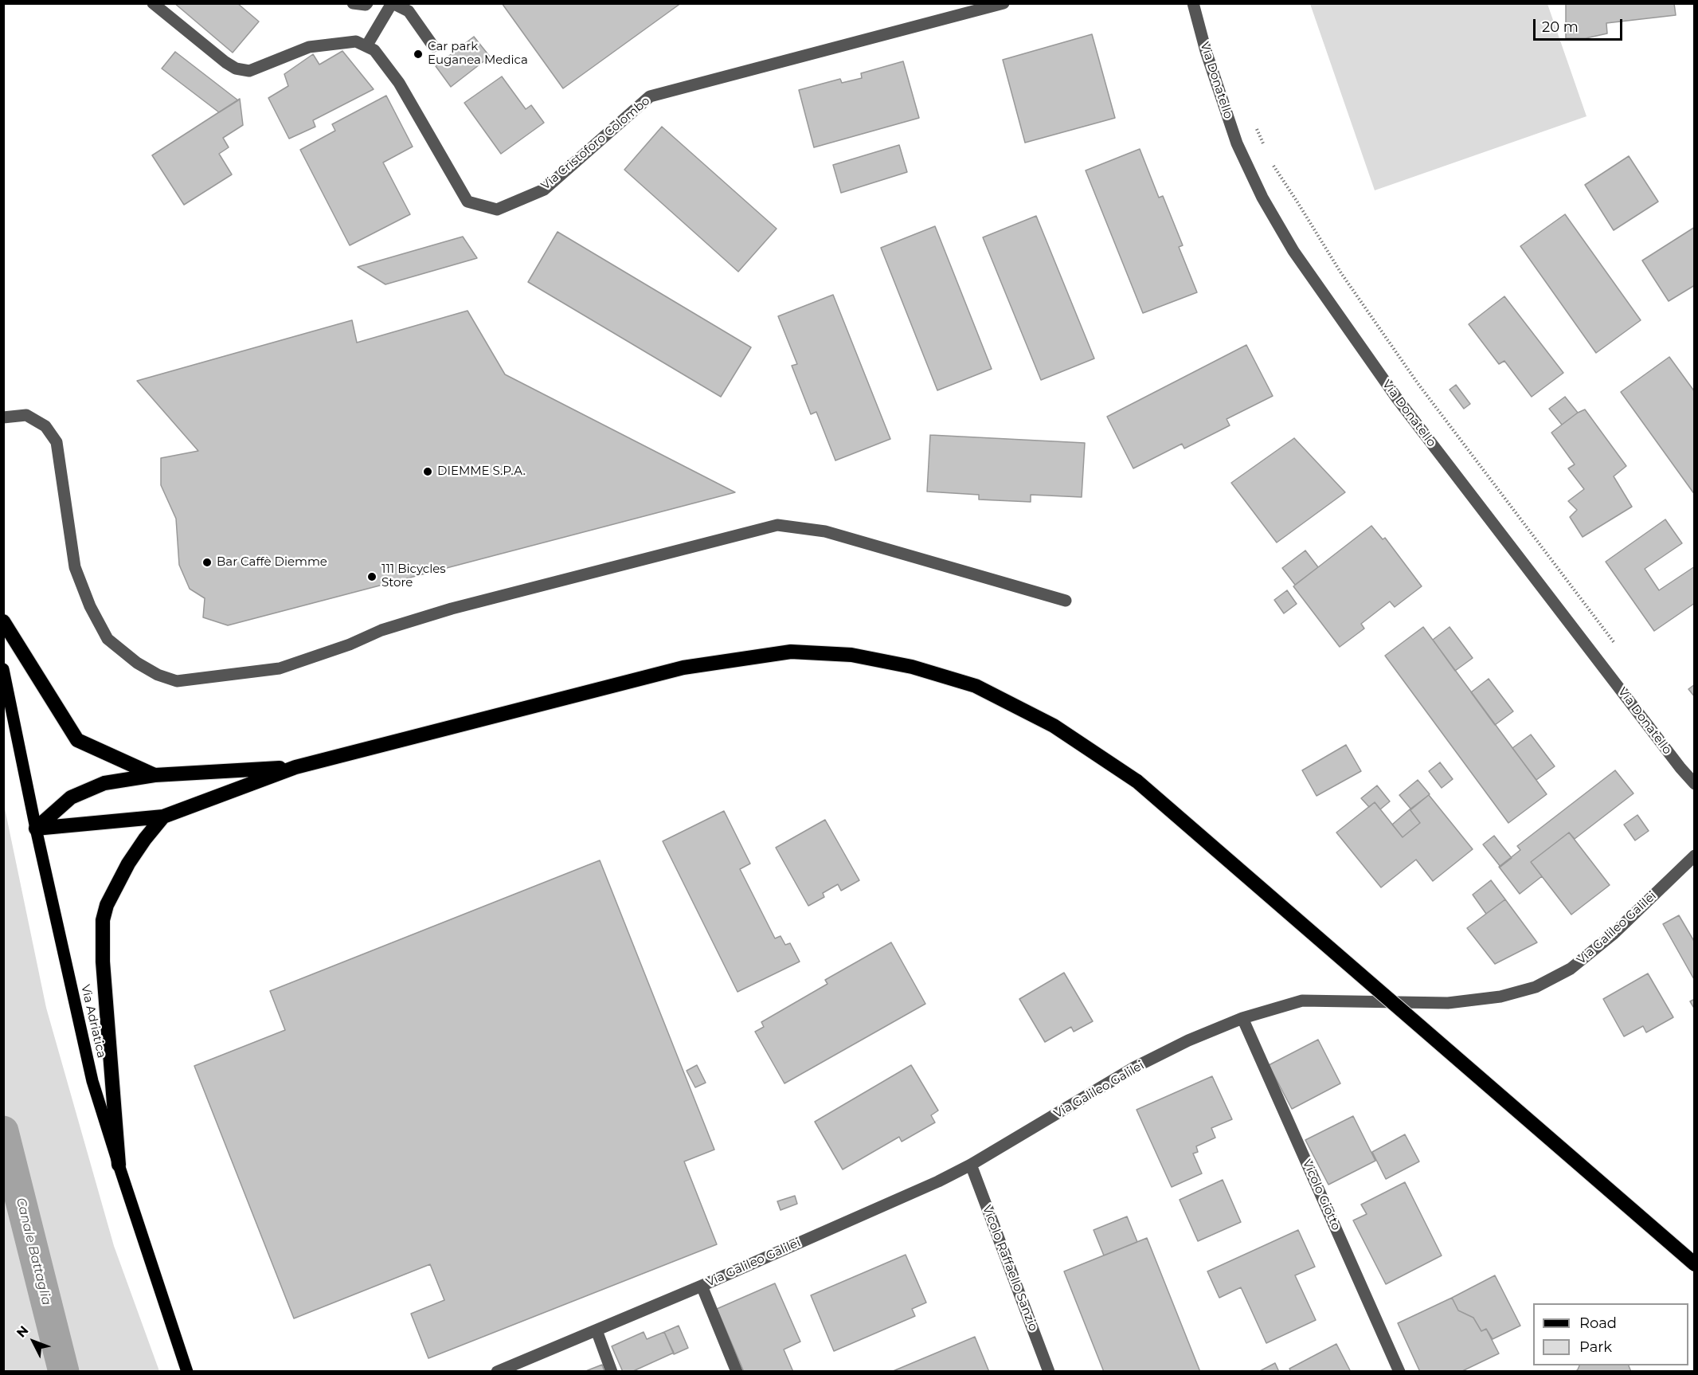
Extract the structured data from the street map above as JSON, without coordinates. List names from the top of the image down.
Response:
{
  "streets": {
    "main road": ["Via Adriatica"],
    "street": [
      "Via Donatello",
      "Via Cristoforo Colombo",
      "Via Galileo Galilei",
      "Vicolo Giotto",
      "Vicolo Raffaello Sanzio"
    ]
  },
  "crossings": [
    ["Via Galileo Galilei", "Vicolo Giotto"],
    ["Via Galileo Galilei", "Vicolo Raffaello Sanzio"]
  ],
  "water": ["Canale Battaglia"],
  "places": [
    "Car park Euganea Medica",
    "DIEMME S.P.A.",
    "Bar Caffè Diemme",
    "111 Bicycles Store"
  ],
  "legend": ["Road", "Park"],
  "scale_bar": "20 m",
  "north": "top left"
}
